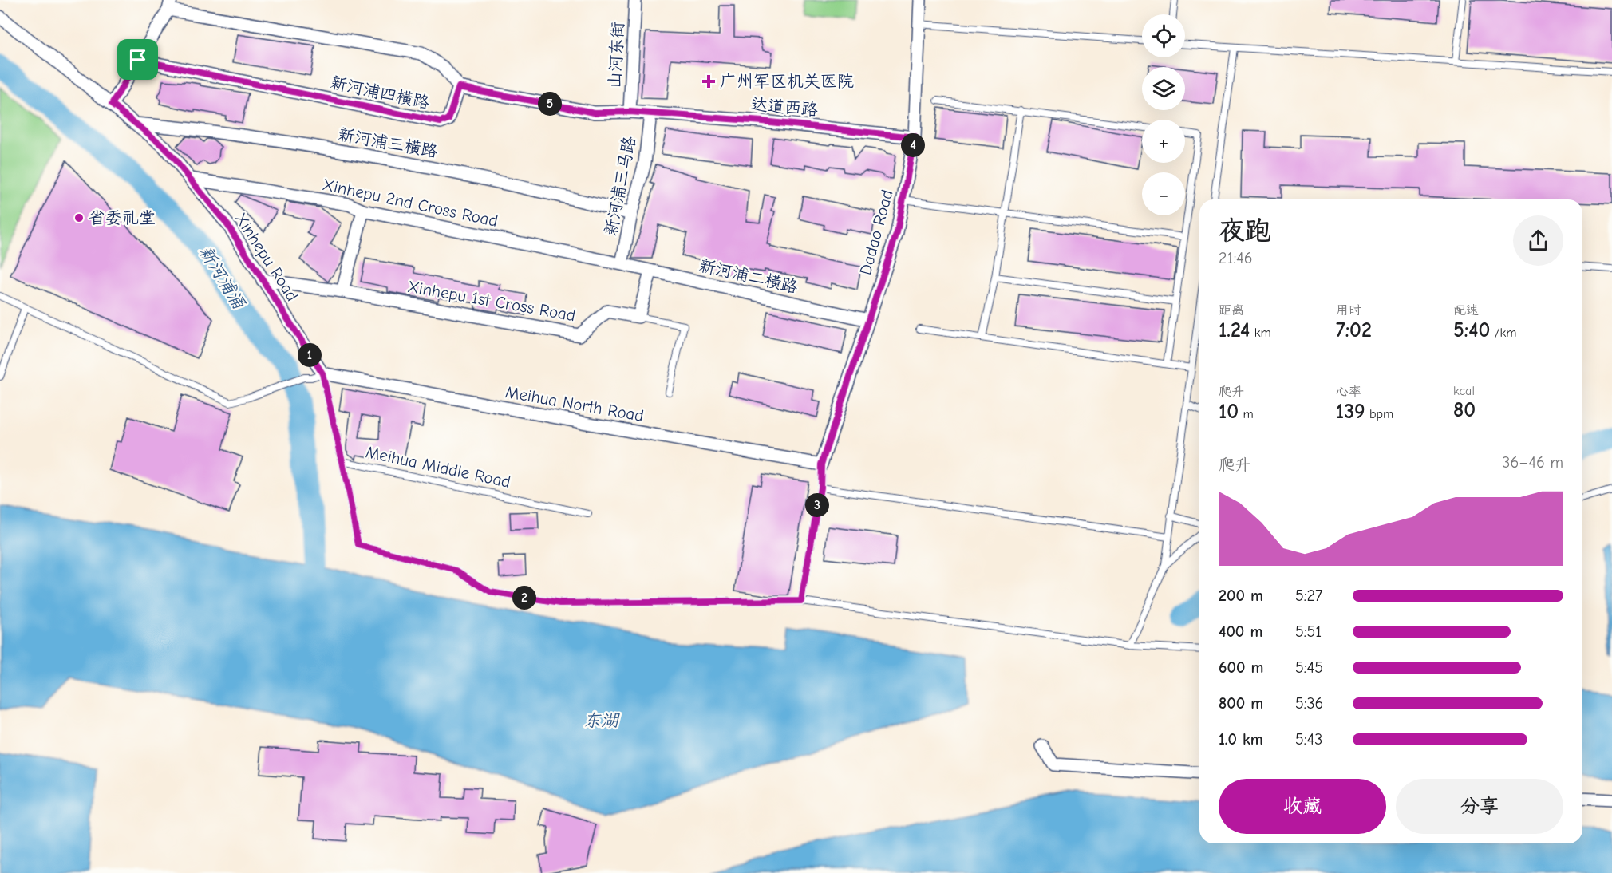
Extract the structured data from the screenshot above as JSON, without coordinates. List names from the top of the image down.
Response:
{
  "streets": {
    "street": [
      "山河东街",
      "新河浦四横路",
      "达道西路",
      "新河浦三横路",
      "新河浦三马路",
      "Xinhepu 2nd Cross Road",
      "Dadao Road",
      "Xinhepu Road",
      "新河浦二横路",
      "Xinhepu 1st Cross Road",
      "Meihua North Road"
    ],
    "lane": ["Meihua Middle Road"]
  },
  "crossings": [
    ["达道西路", "新河浦三马路"],
    ["达道西路", "Dadao Road"],
    ["新河浦三横路", "新河浦三马路"],
    ["新河浦三横路", "Xinhepu Road"],
    ["新河浦三马路", "Xinhepu 2nd Cross Road"],
    ["新河浦三马路", "新河浦二横路"],
    ["Xinhepu 2nd Cross Road", "Xinhepu Road"],
    ["Xinhepu 2nd Cross Road", "新河浦二横路"],
    ["Dadao Road", "新河浦二横路"],
    ["Dadao Road", "Meihua North Road"],
    ["Xinhepu Road", "Meihua North Road"],
    ["Xinhepu Road", "Meihua Middle Road"],
    ["Meihua North Road", "Meihua Middle Road"]
  ],
  "water": ["新河浦涌", "东湖"],
  "places": {
    "health": ["广州军区机关医院"],
    "other": ["省委礼堂"]
  },
  "page": {
    "map_buttons": ["+", "−"],
    "pins": [
      "5",
      "4",
      "1",
      "3",
      "2"
    ],
    "heading": ["夜跑", "21:46"],
    "stats": [
      ["距离", "1.24 km"],
      ["用时", "7:02"],
      ["配速", "5:40 /km"],
      ["爬升", "10 m"],
      ["心率", "139 bpm"],
      ["kcal", "80"]
    ],
    "chart": ["爬升", "36–46 m"],
    "list": [
      {
        "name": "200 m",
        "note": "5:27"
      },
      {
        "name": "400 m",
        "note": "5:51"
      },
      {
        "name": "600 m",
        "note": "5:45"
      },
      {
        "name": "800 m",
        "note": "5:36"
      },
      {
        "name": "1.0 km",
        "note": "5:43"
      }
    ],
    "buttons": ["收藏", "分享"]
  }
}
